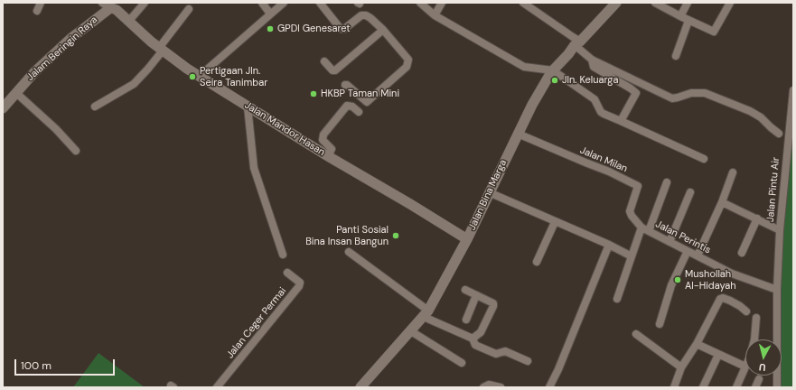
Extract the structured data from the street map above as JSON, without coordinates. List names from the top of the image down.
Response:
{
  "streets": {
    "street": [
      "Jalam Beringin Raya",
      "Jalan Mandor Hasan",
      "Jalan Milan",
      "Jalan Pintu Air",
      "Jalan Bina Marga",
      "Jalan Perintis",
      "Jalan Ceger Permai"
    ]
  },
  "crossings": [
    ["Jalam Beringin Raya", "Jalan Mandor Hasan"],
    ["Jalan Mandor Hasan", "Jalan Bina Marga"],
    ["Jalan Milan", "Jalan Bina Marga"],
    ["Jalan Milan", "Jalan Perintis"],
    ["Jalan Pintu Air", "Jalan Perintis"]
  ],
  "places": [
    "GPDI Genesaret",
    "Pertigaan Jln. Seira Tanimbar",
    "Jln. Keluarga",
    "HKBP Taman Mini",
    "Panti Sosial Bina Insan Bangun",
    "Mushollah Al-Hidayah"
  ],
  "scale_bar": "100 m",
  "north": "bottom"
}
